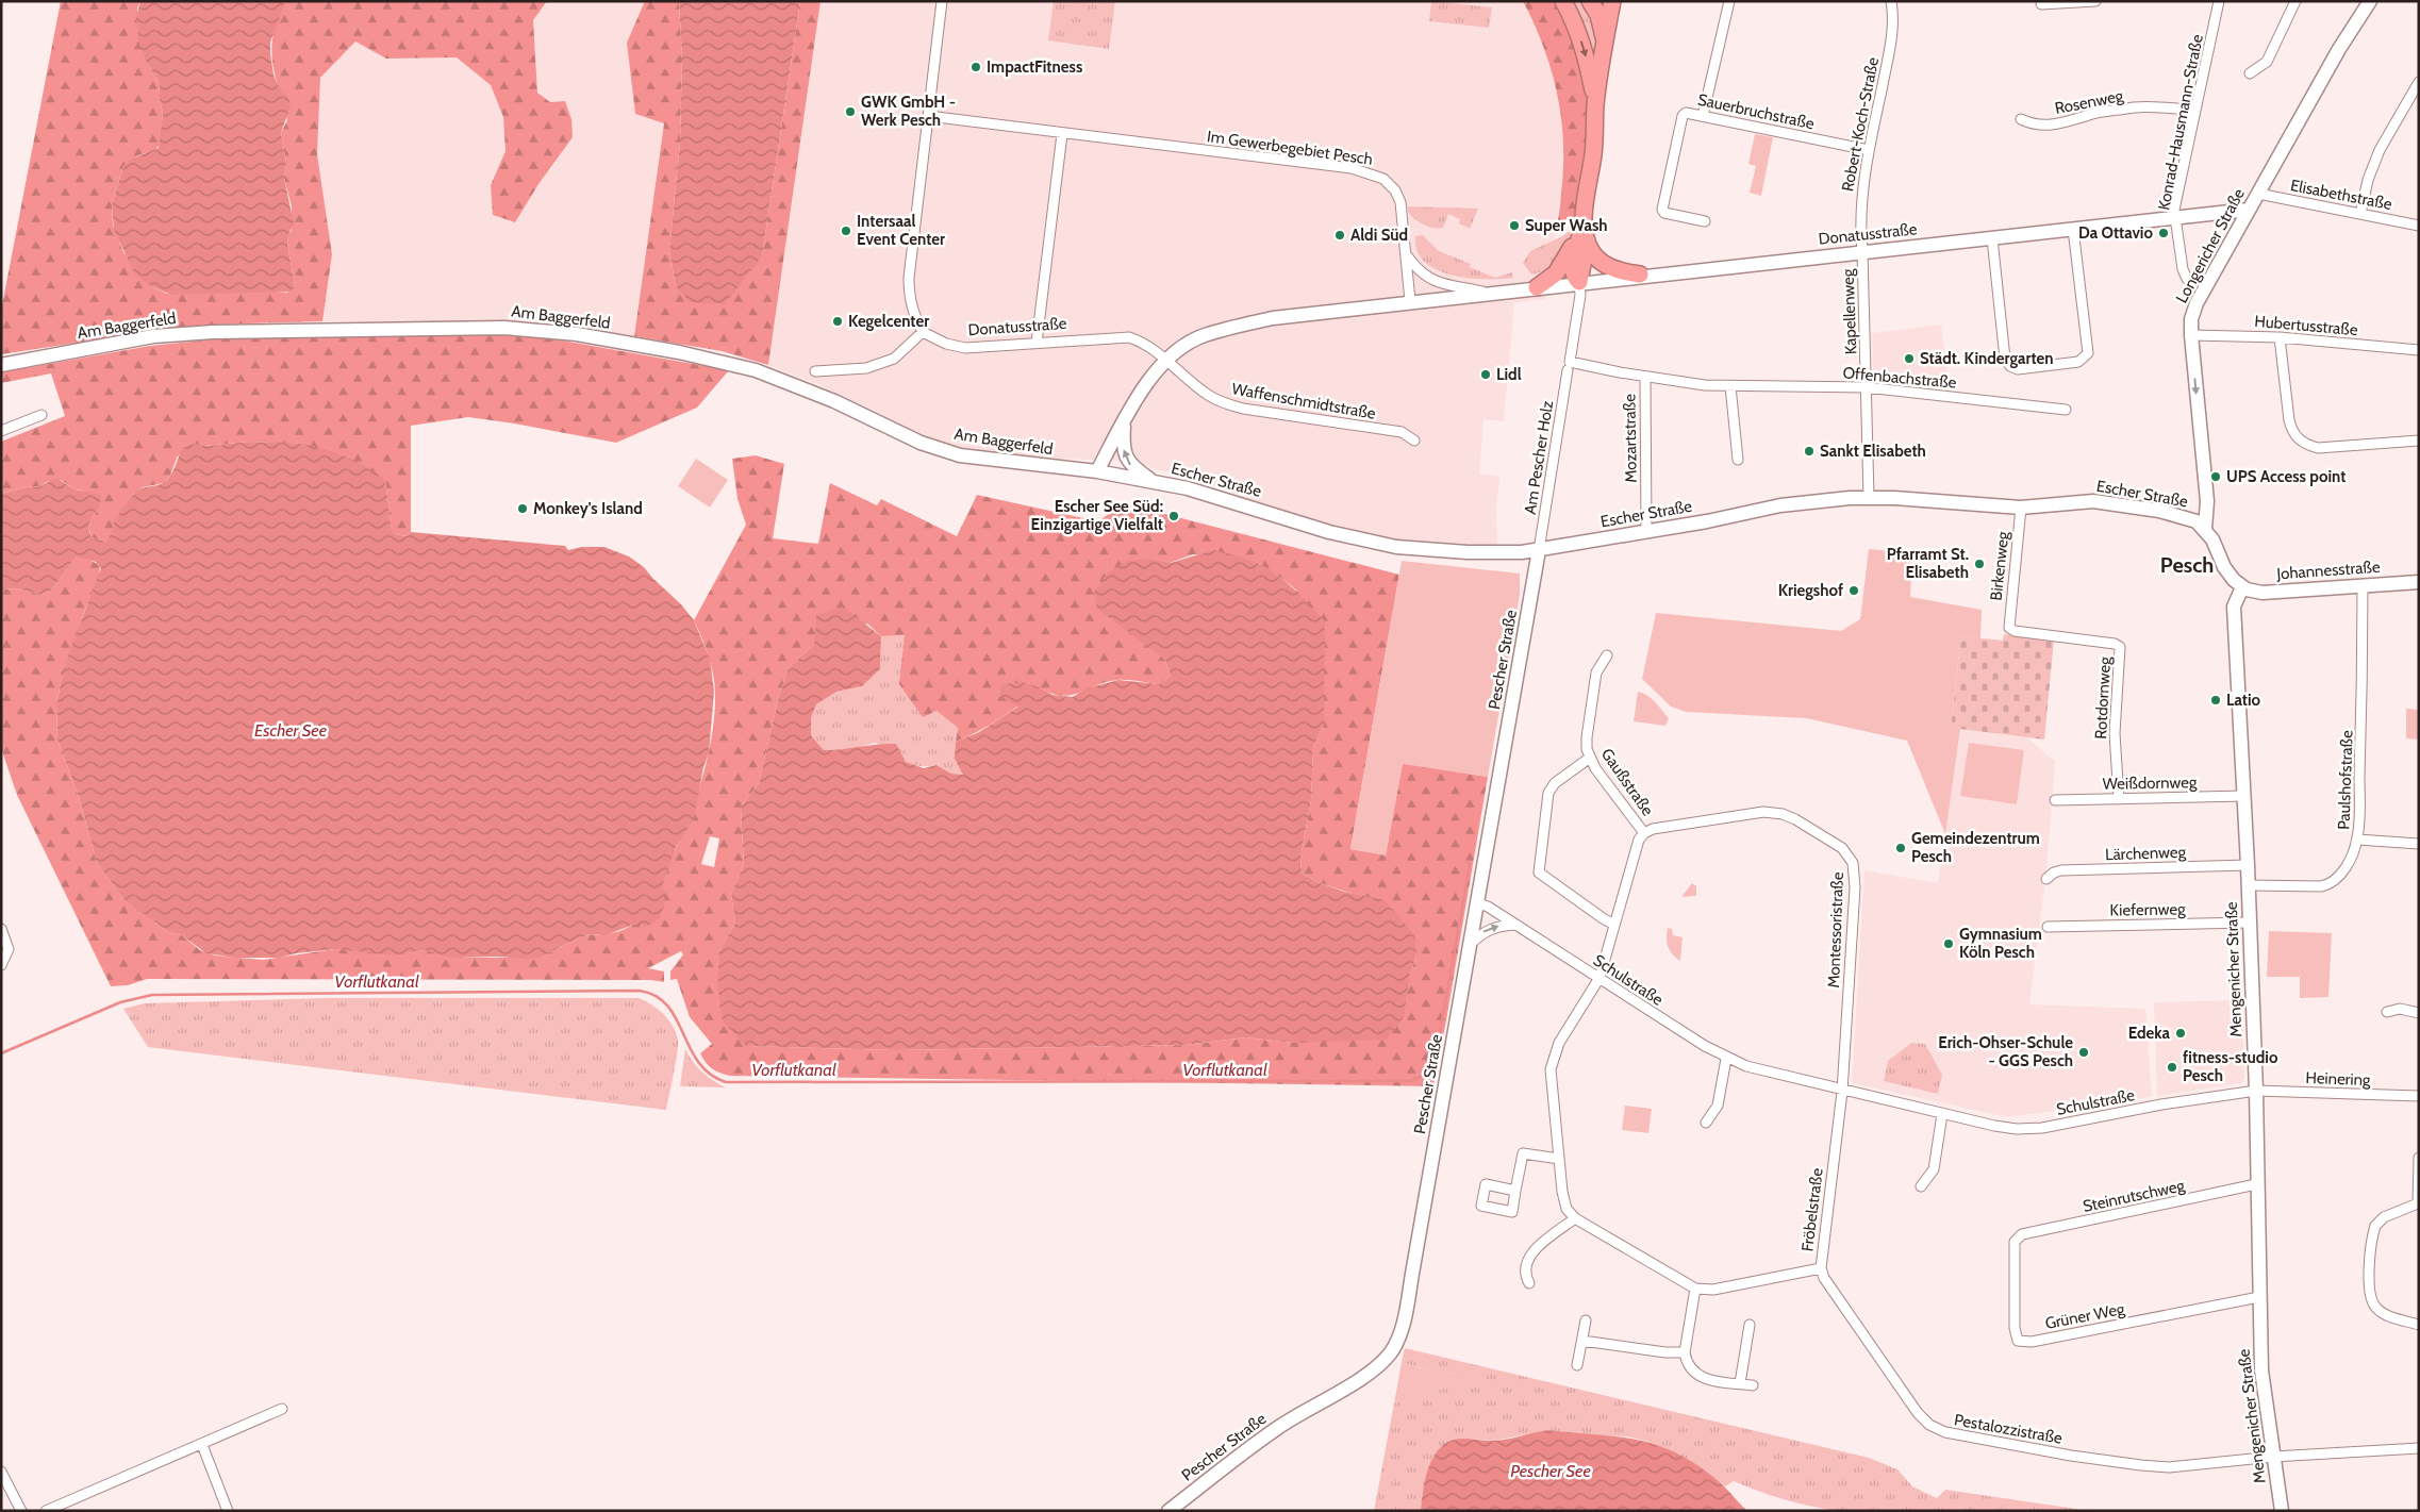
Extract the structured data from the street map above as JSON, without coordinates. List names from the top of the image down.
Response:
{
  "streets": {
    "street": [
      "Rosenweg",
      "Sauerbruchstraße",
      "Konrad-Hausmann-Straße",
      "Robert-Koch-Straße",
      "Im Gewerbegebiet Pesch",
      "Elisabethstraße",
      "Donatusstraße",
      "Longericher Straße",
      "Kapellenweg",
      "Am Baggerfeld",
      "Hubertusstraße",
      "Offenbachstraße",
      "Waffenschmidtstraße",
      "Mozartstraße",
      "Am Pescher Holz",
      "Escher Straße",
      "Birkenweg",
      "Johannesstraße",
      "Pescher Straße",
      "Rotdornweg",
      "Paulshofstraße",
      "Gaußstraße",
      "Weißdornweg",
      "Lärchenweg",
      "Kiefernweg",
      "Montessoristraße",
      "Mengenicher Straße",
      "Schulstraße",
      "Heinering",
      "Steinrutschweg",
      "Fröbelstraße",
      "Grüner Weg",
      "Pestalozzistraße"
    ]
  },
  "crossings": [
    ["Rosenweg", "Konrad-Hausmann-Straße"],
    ["Sauerbruchstraße", "Robert-Koch-Straße"],
    ["Konrad-Hausmann-Straße", "Donatusstraße"],
    ["Robert-Koch-Straße", "Donatusstraße"],
    ["Robert-Koch-Straße", "Kapellenweg"],
    ["Im Gewerbegebiet Pesch", "Donatusstraße"],
    ["Elisabethstraße", "Longericher Straße"],
    ["Donatusstraße", "Longericher Straße"],
    ["Donatusstraße", "Kapellenweg"],
    ["Donatusstraße", "Am Baggerfeld"],
    ["Donatusstraße", "Waffenschmidtstraße"],
    ["Donatusstraße", "Am Pescher Holz"],
    ["Donatusstraße", "Escher Straße"],
    ["Longericher Straße", "Hubertusstraße"],
    ["Longericher Straße", "Escher Straße"],
    ["Kapellenweg", "Offenbachstraße"],
    ["Kapellenweg", "Escher Straße"],
    ["Am Baggerfeld", "Escher Straße"],
    ["Offenbachstraße", "Mozartstraße"],
    ["Offenbachstraße", "Am Pescher Holz"],
    ["Mozartstraße", "Escher Straße"],
    ["Am Pescher Holz", "Escher Straße"],
    ["Am Pescher Holz", "Pescher Straße"],
    ["Escher Straße", "Birkenweg"],
    ["Escher Straße", "Pescher Straße"],
    ["Birkenweg", "Rotdornweg"],
    ["Johannesstraße", "Paulshofstraße"],
    ["Johannesstraße", "Mengenicher Straße"],
    ["Pescher Straße", "Schulstraße"],
    ["Rotdornweg", "Weißdornweg"],
    ["Paulshofstraße", "Mengenicher Straße"],
    ["Gaußstraße", "Montessoristraße"],
    ["Weißdornweg", "Mengenicher Straße"],
    ["Lärchenweg", "Mengenicher Straße"],
    ["Kiefernweg", "Mengenicher Straße"],
    ["Montessoristraße", "Schulstraße"],
    ["Montessoristraße", "Fröbelstraße"],
    ["Mengenicher Straße", "Schulstraße"],
    ["Mengenicher Straße", "Heinering"],
    ["Mengenicher Straße", "Steinrutschweg"],
    ["Mengenicher Straße", "Grüner Weg"],
    ["Mengenicher Straße", "Pestalozzistraße"],
    ["Schulstraße", "Heinering"],
    ["Schulstraße", "Fröbelstraße"],
    ["Steinrutschweg", "Grüner Weg"],
    ["Fröbelstraße", "Pestalozzistraße"]
  ],
  "districts": ["Pesch"],
  "water": ["Escher See", "Vorflutkanal", "Pescher See"],
  "places": [
    "ImpactFitness",
    "GWK GmbH - Werk Pesch",
    "Super Wash",
    "Intersaal Event Center",
    "Da Ottavio",
    "Aldi Süd",
    "Kegelcenter",
    "Städt. Kindergarten",
    "Lidl",
    "Sankt Elisabeth",
    "UPS Access point",
    "Monkey's Island",
    "Escher See Süd: Einzigartige Vielfalt",
    "Pfarramt St. Elisabeth",
    "Kriegshof",
    "Latio",
    "Gemeindezentrum Pesch",
    "Gymnasium Köln Pesch",
    "Edeka",
    "Erich-Ohser-Schule - GGS Pesch",
    "fitness-studio Pesch"
  ]
}
